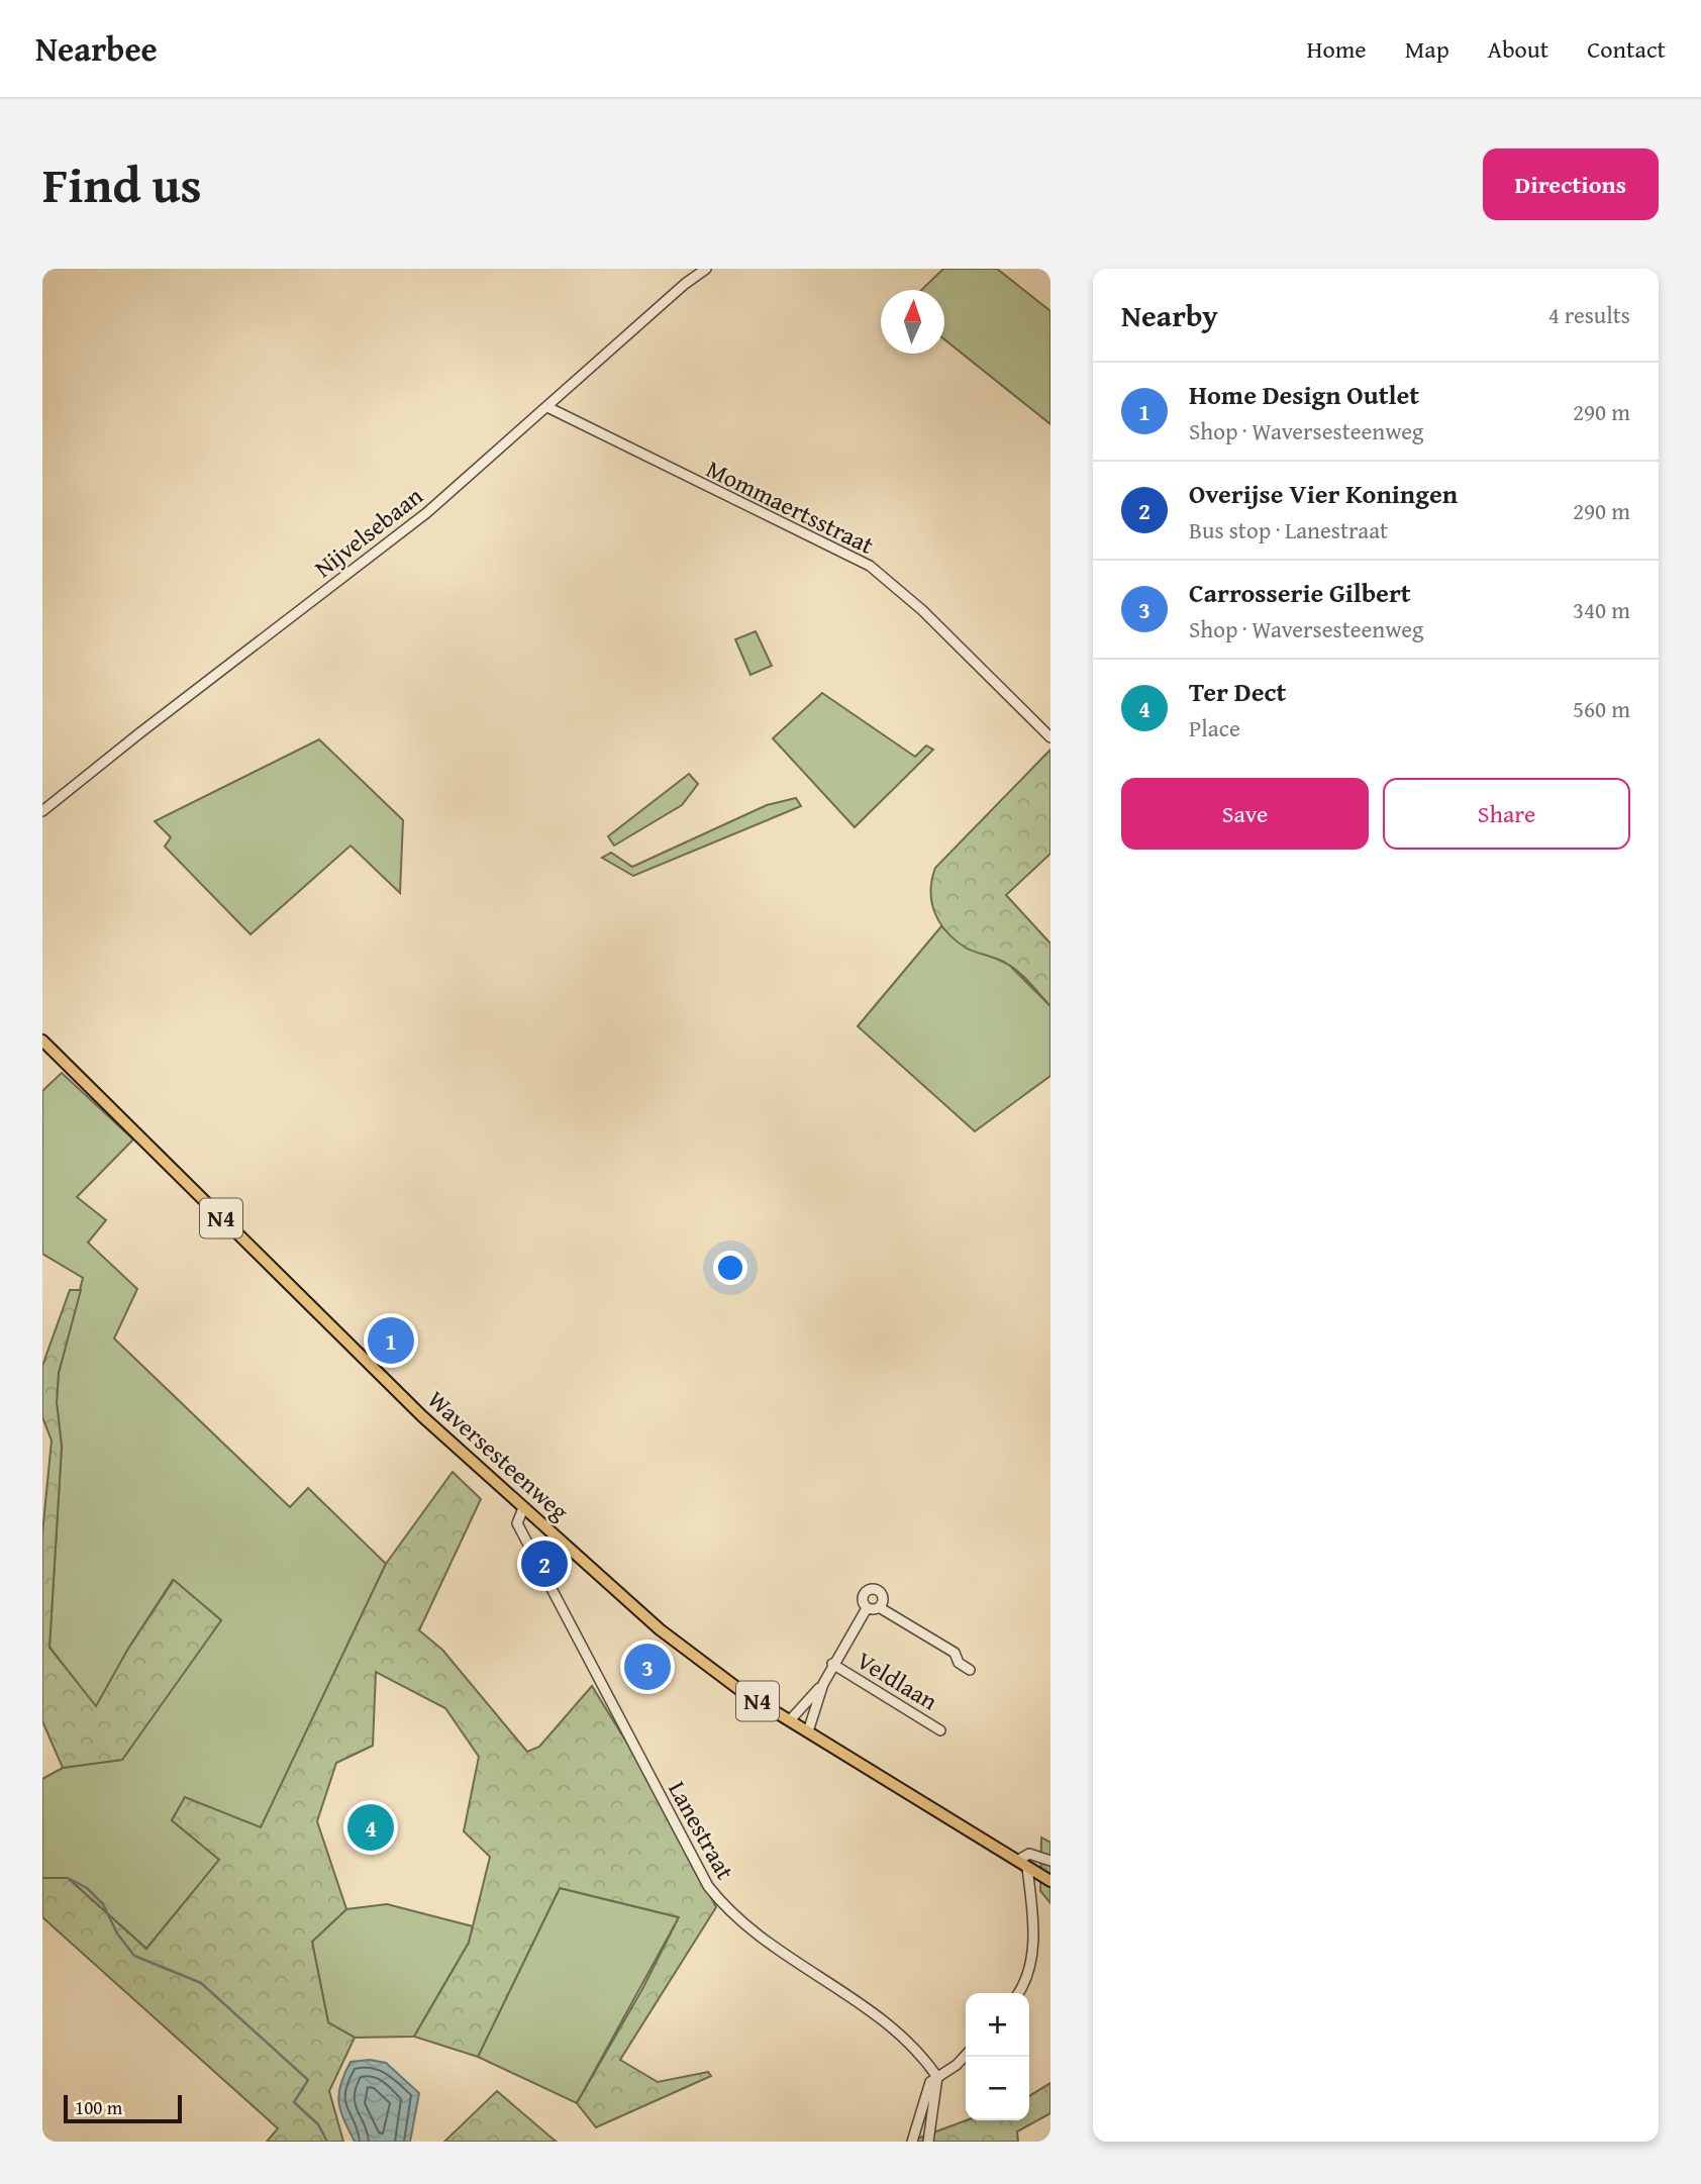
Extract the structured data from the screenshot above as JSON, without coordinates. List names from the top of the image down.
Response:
{
  "streets": {
    "main road": ["N4", "Waversesteenweg"],
    "street": [
      "Mommaertsstraat",
      "Nijvelsebaan",
      "Veldlaan",
      "Lanestraat"
    ]
  },
  "crossings": [
    ["Mommaertsstraat", "Nijvelsebaan"],
    ["Waversesteenweg", "Veldlaan"],
    ["Waversesteenweg", "Lanestraat"]
  ],
  "scale_bar": "100 m",
  "north": "top",
  "page": {
    "header": "Nearbee",
    "nav": [
      "Home",
      "Map",
      "About",
      "Contact"
    ],
    "title": "Find us",
    "buttons": [
      "Directions",
      ["Save", "Share"]
    ],
    "heading": ["Nearby", "4 results"],
    "list": [
      {
        "mark": "1",
        "name": "Home Design Outlet",
        "note": "Shop · Waversesteenweg",
        "value": "290 m"
      },
      {
        "mark": "2",
        "name": "Overijse Vier Koningen",
        "note": "Bus stop · Lanestraat",
        "value": "290 m"
      },
      {
        "mark": "3",
        "name": "Carrosserie Gilbert",
        "note": "Shop · Waversesteenweg",
        "value": "340 m"
      },
      {
        "mark": "4",
        "name": "Ter Dect",
        "note": "Place",
        "value": "560 m"
      }
    ],
    "pins": [
      "1",
      "2",
      "3",
      "4"
    ],
    "map_buttons": ["+", "−"],
    "scale": "100 m"
  }
}
